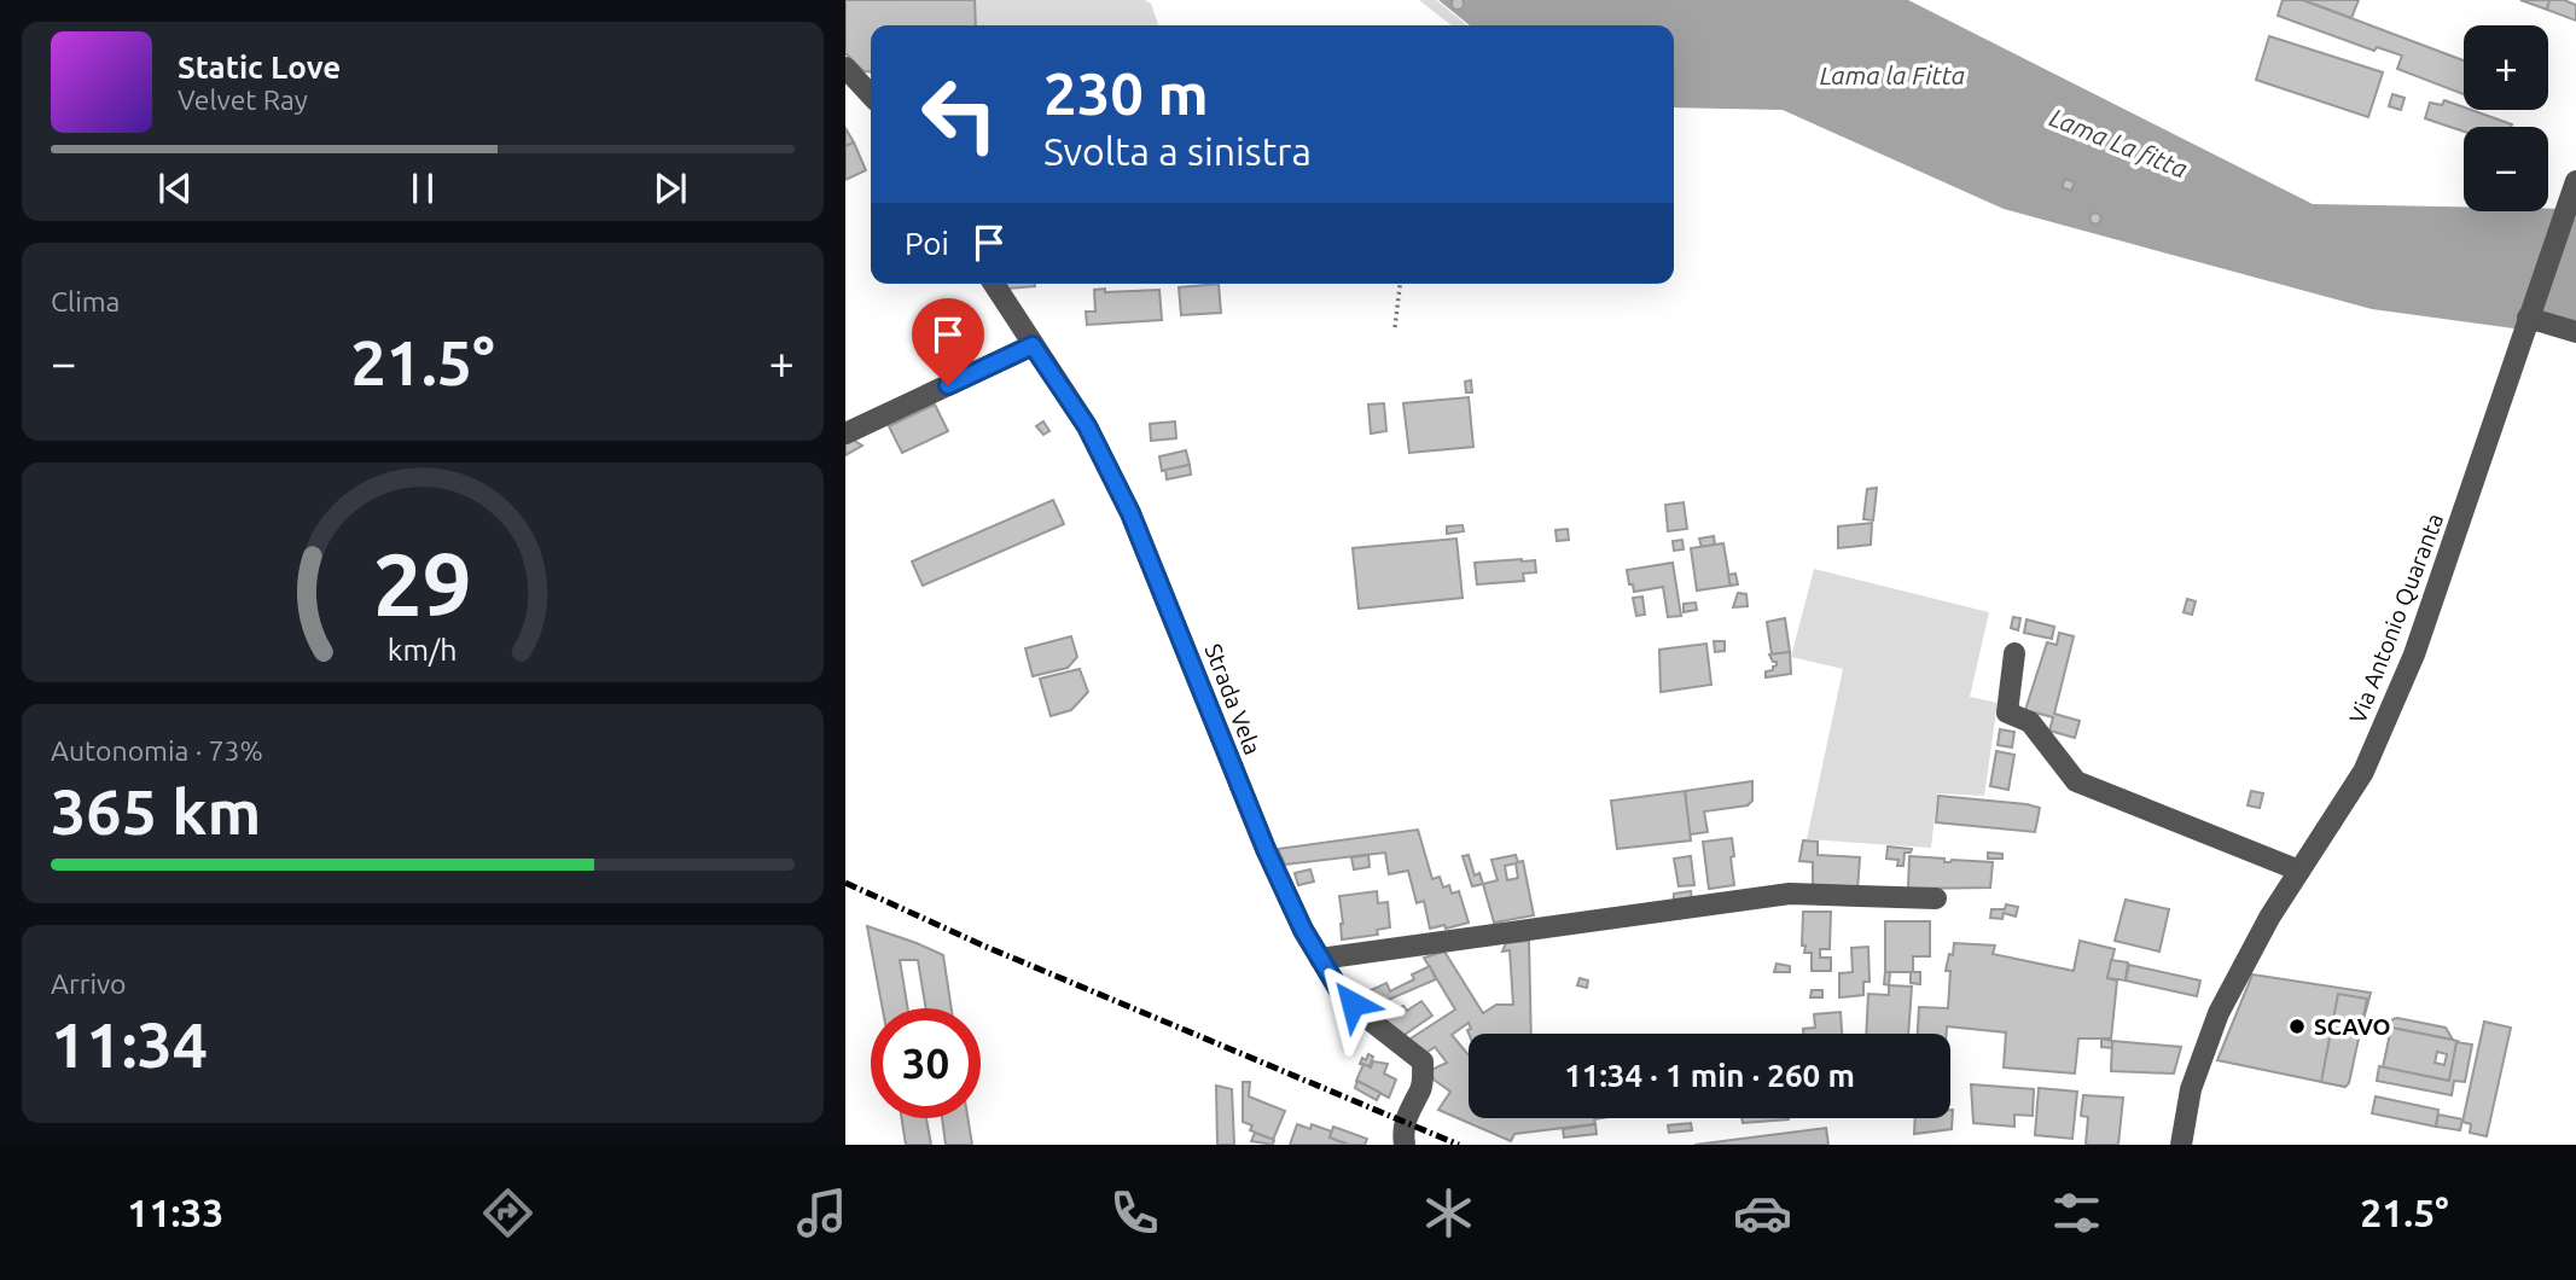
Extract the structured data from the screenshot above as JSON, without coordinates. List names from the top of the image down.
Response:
{
  "streets": {
    "street": ["Via Antonio Quaranta", "Strada Vela"]
  },
  "water": ["Lama la Fitta", "Lama La fitta"],
  "places": ["SCAVO"],
  "page": {
    "map_buttons": ["+", "−"],
    "turn": ["230 m", "Svolta a sinistra"],
    "song": ["Static Love", "Velvet Ray"],
    "then": "Poi",
    "tile": [
      "Clima",
      ["Autonomia · 73%", "365 km"],
      ["Arrivo", "11:34"]
    ],
    "heat": ["−", "21.5°", "+"],
    "limit": "30",
    "trip": "11:34 · 1 min · 260 m",
    "tabs": ["11:33", "21.5°"],
    "gauge": ["29", "km/h"]
  }
}
